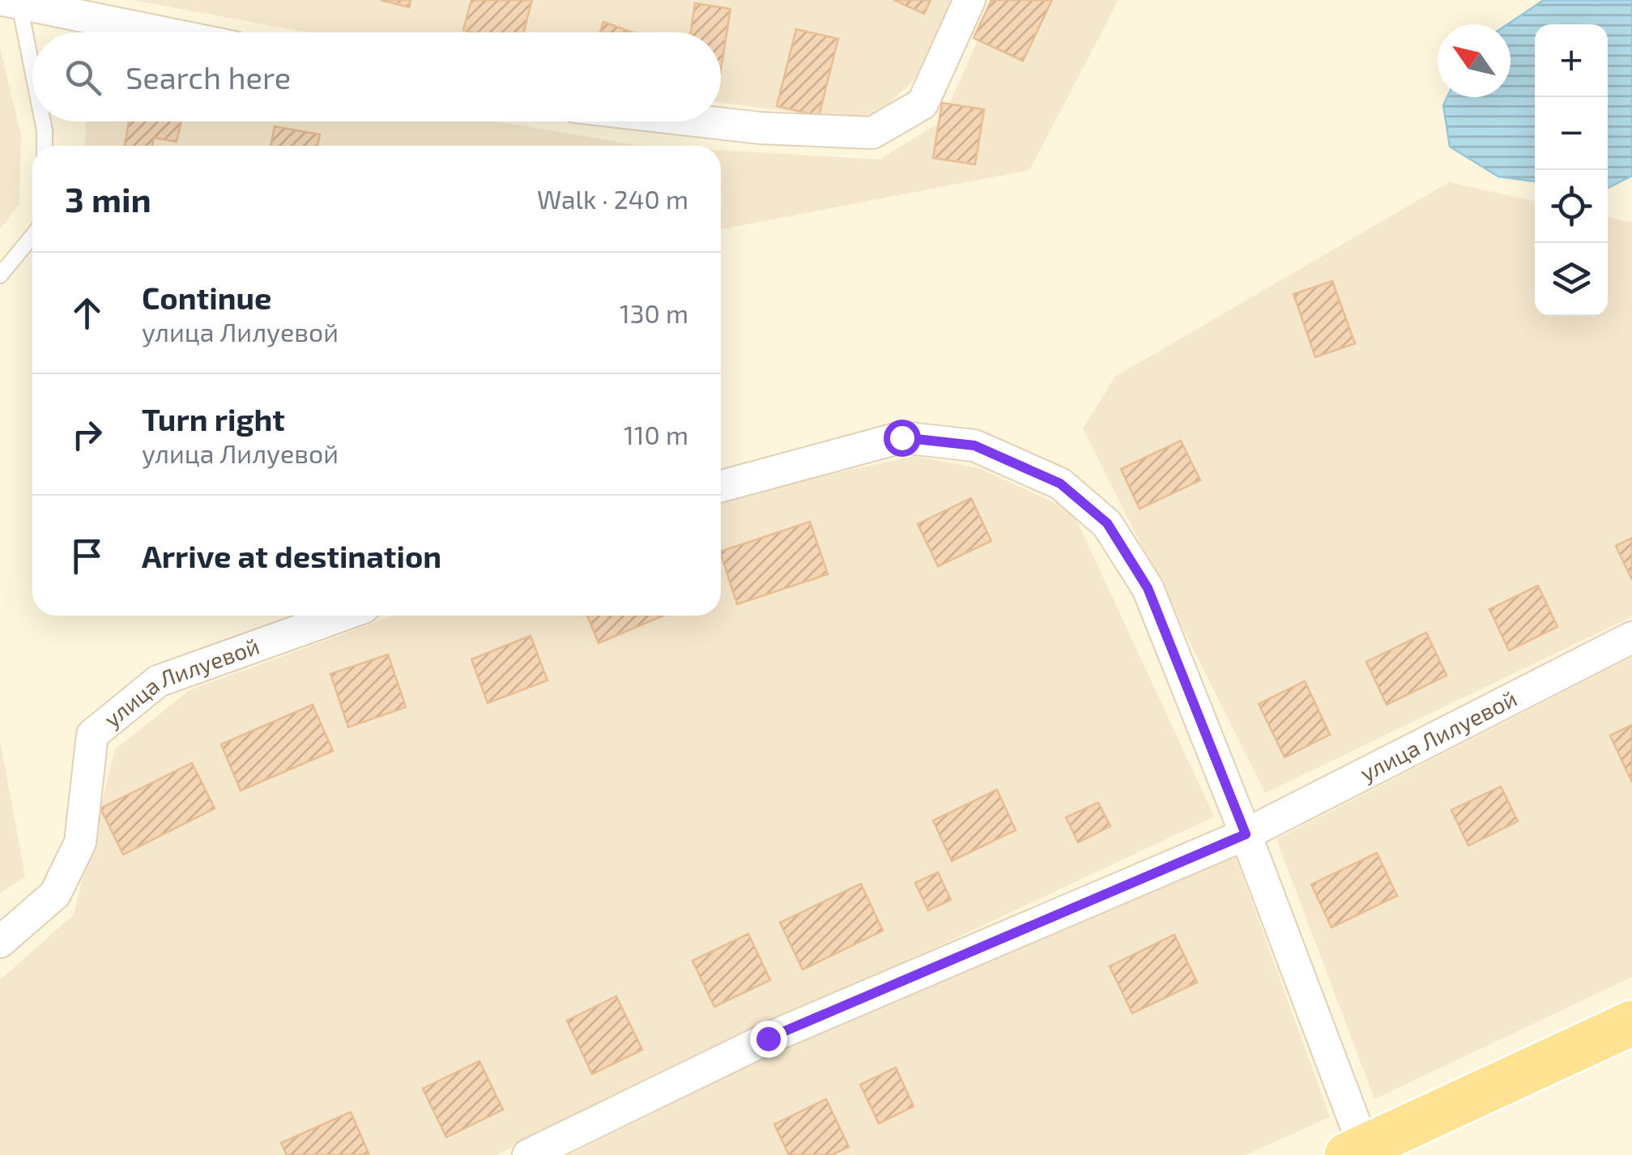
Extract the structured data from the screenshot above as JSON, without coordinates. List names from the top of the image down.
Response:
{
  "streets": {
    "street": ["улица Лилуевой"]
  },
  "north": "top left",
  "page": {
    "map_buttons": ["+", "−"],
    "search": "Search here",
    "heading": ["3 min", "Walk · 240 m"],
    "list": [
      ["Continue", "улица Лилуевой", "130 m"],
      ["Turn right", "улица Лилуевой", "110 m"],
      "Arrive at destination"
    ]
  }
}
